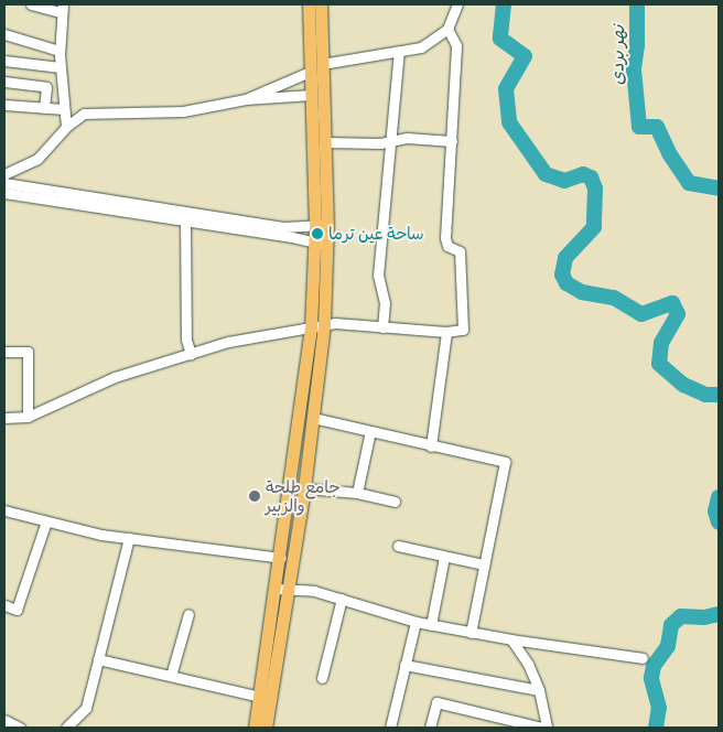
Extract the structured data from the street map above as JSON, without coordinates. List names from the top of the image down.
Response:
{
  "water": ["نهر بردى"],
  "places": ["ساحة عين ترما", "جامع طلحة والزبير"]
}
